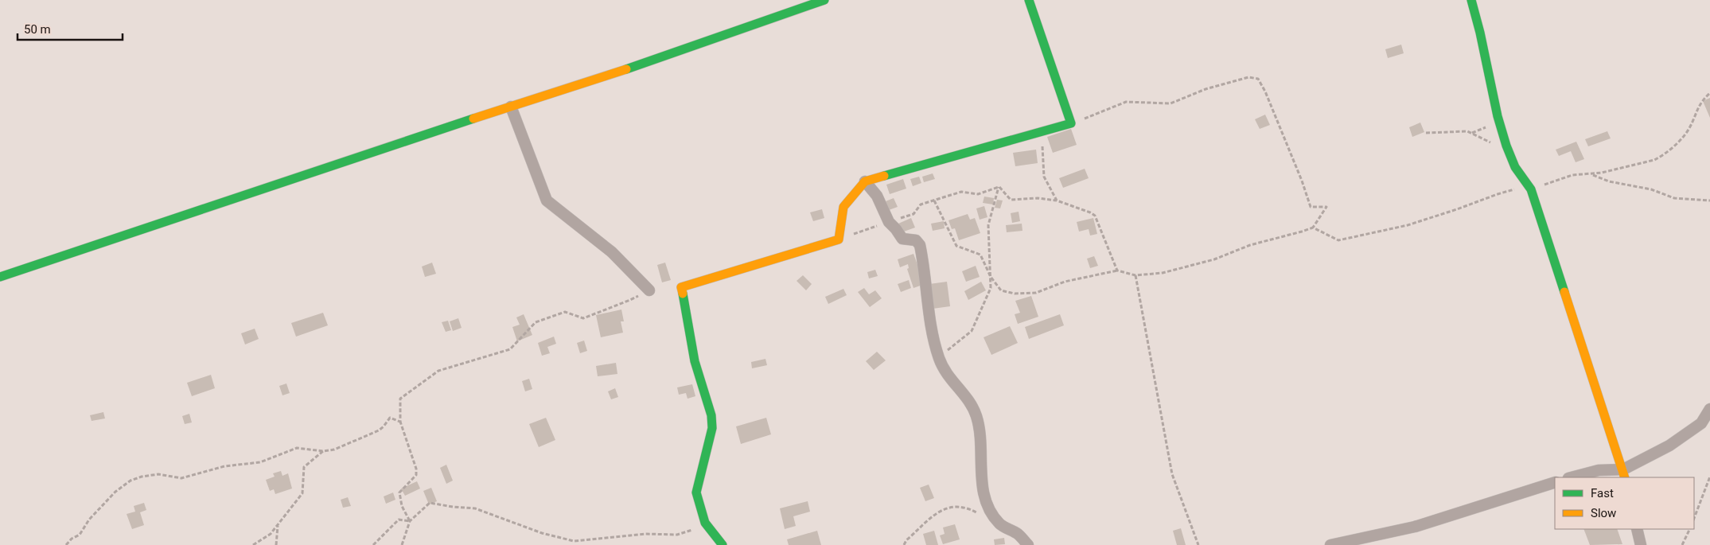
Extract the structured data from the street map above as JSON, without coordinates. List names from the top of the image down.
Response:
{
  "legend": ["Fast", "Slow"],
  "scale_bar": "50 m"
}
